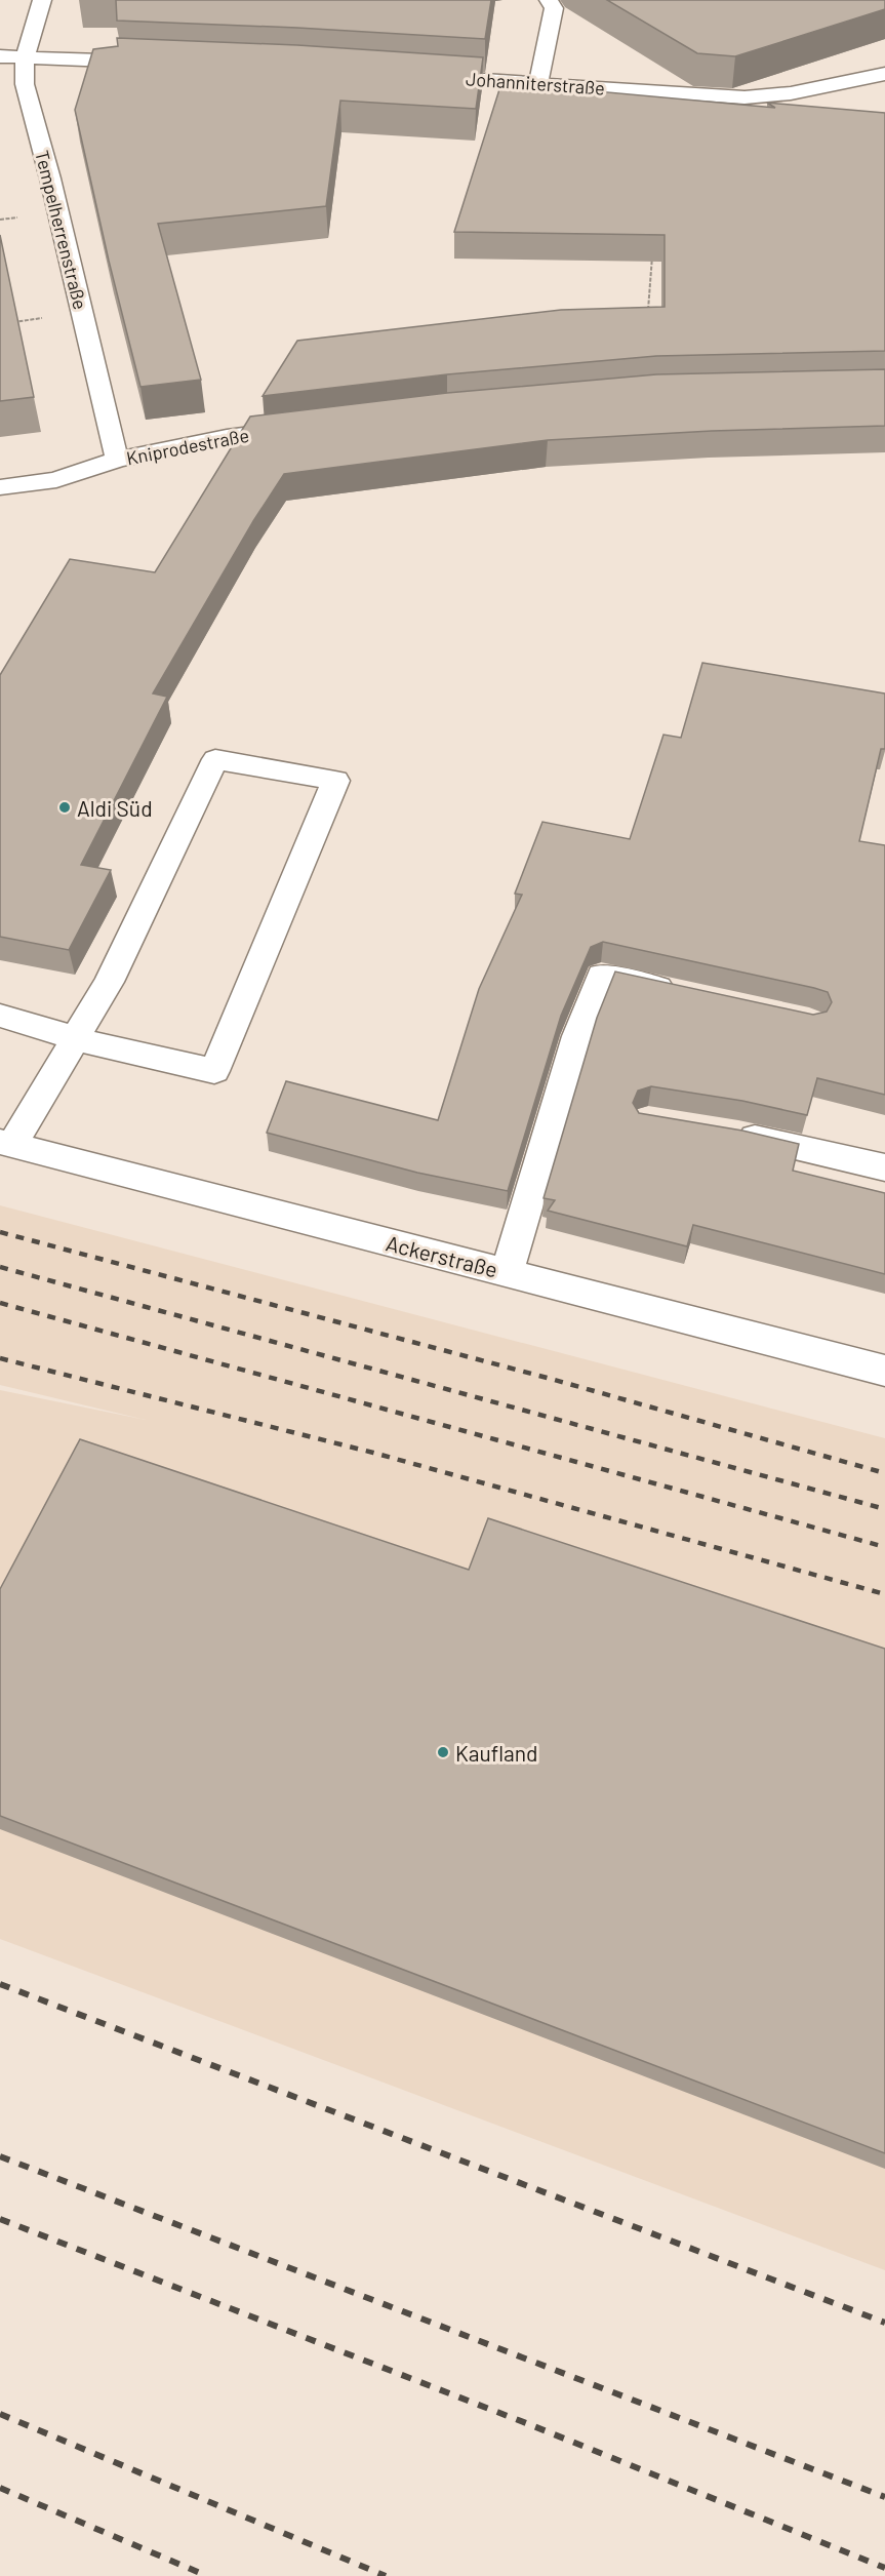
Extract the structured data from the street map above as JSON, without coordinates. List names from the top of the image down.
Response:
{
  "streets": {
    "street": [
      "Johanniterstraße",
      "Tempelherrenstraße",
      "Kniprodestraße",
      "Ackerstraße"
    ]
  },
  "crossings": [
    ["Tempelherrenstraße", "Kniprodestraße"]
  ],
  "places": ["Aldi Süd", "Kaufland"]
}
